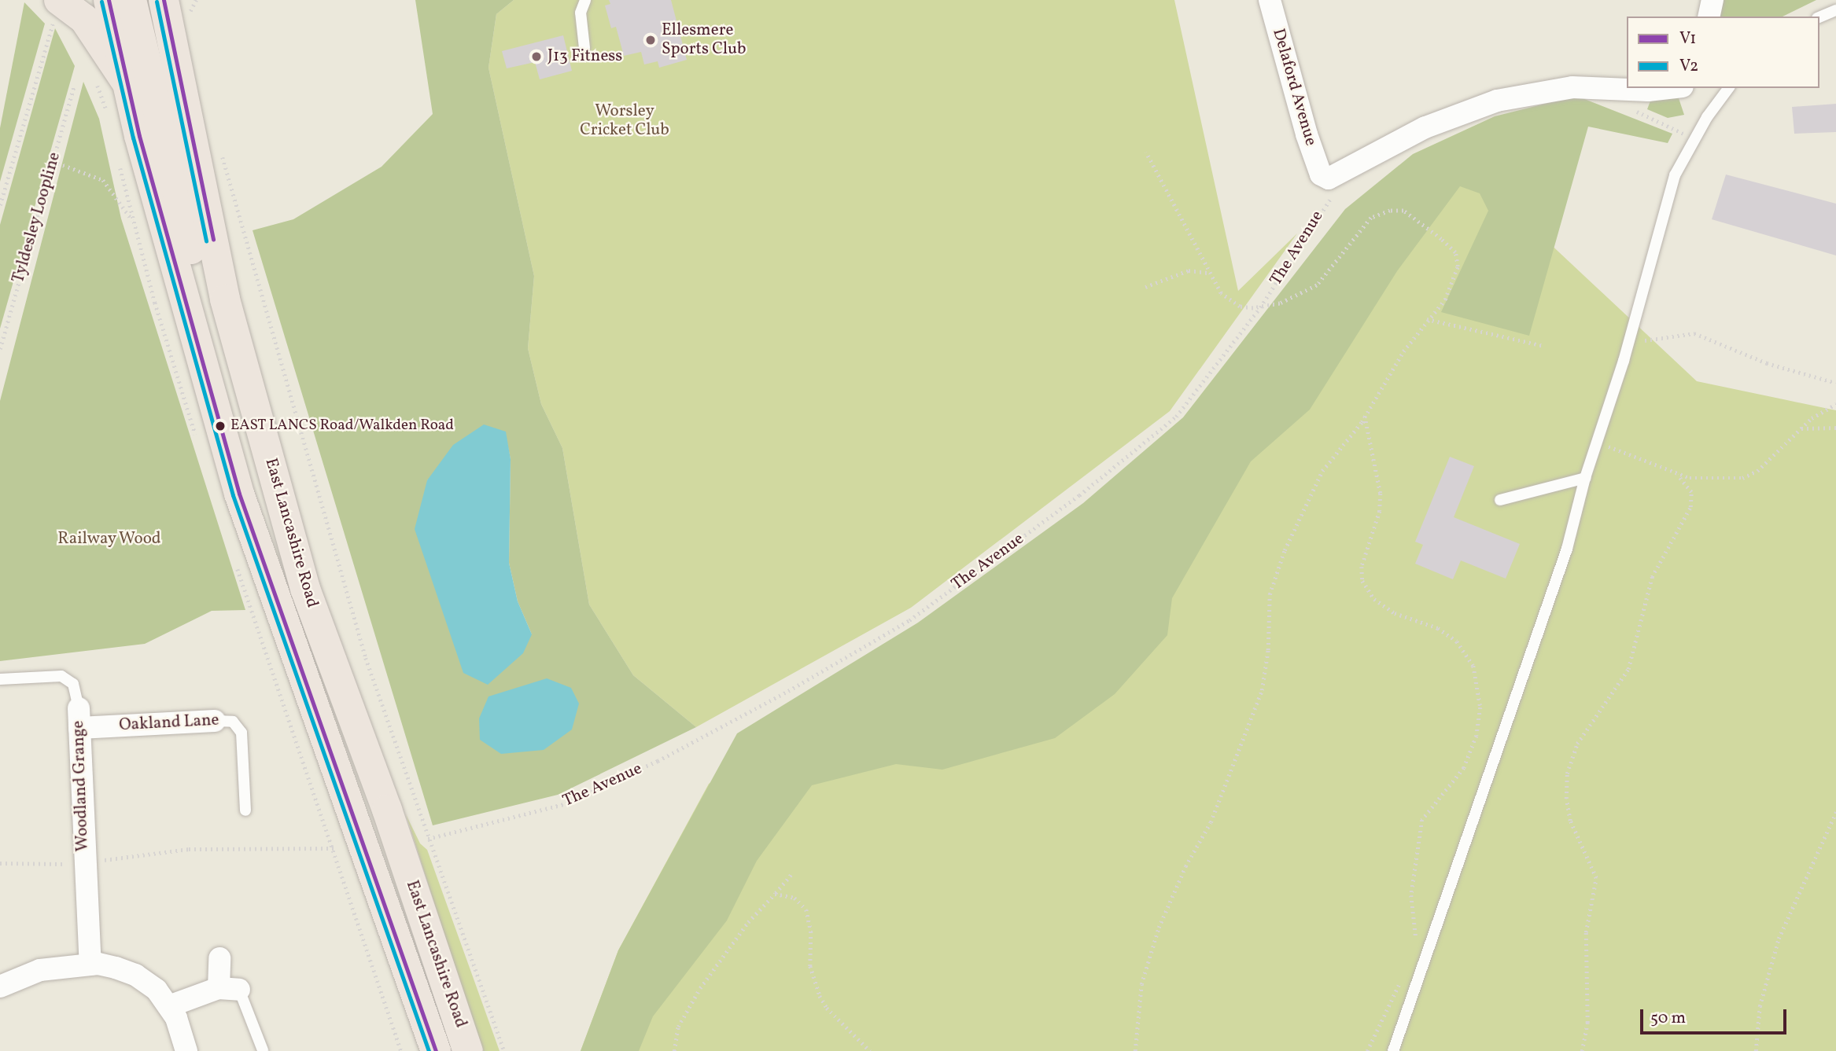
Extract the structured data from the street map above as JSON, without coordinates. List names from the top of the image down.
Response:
{
  "streets": {
    "main road": ["East Lancashire Road"],
    "street": ["Delaford Avenue", "Oakland Lane", "Woodland Grange"],
    "path": ["Tyldesley Loopline", "The Avenue"]
  },
  "crossings": [
    ["Oakland Lane", "Woodland Grange"]
  ],
  "parks": ["Worsley Cricket Club", "Railway Wood"],
  "places": ["Ellesmere Sports Club", "J13 Fitness", "EAST LANCS Road/Walkden Road"],
  "lines": ["transit line V1", "transit line V2"],
  "legend": ["V1", "V2"],
  "scale_bar": "50 m"
}
